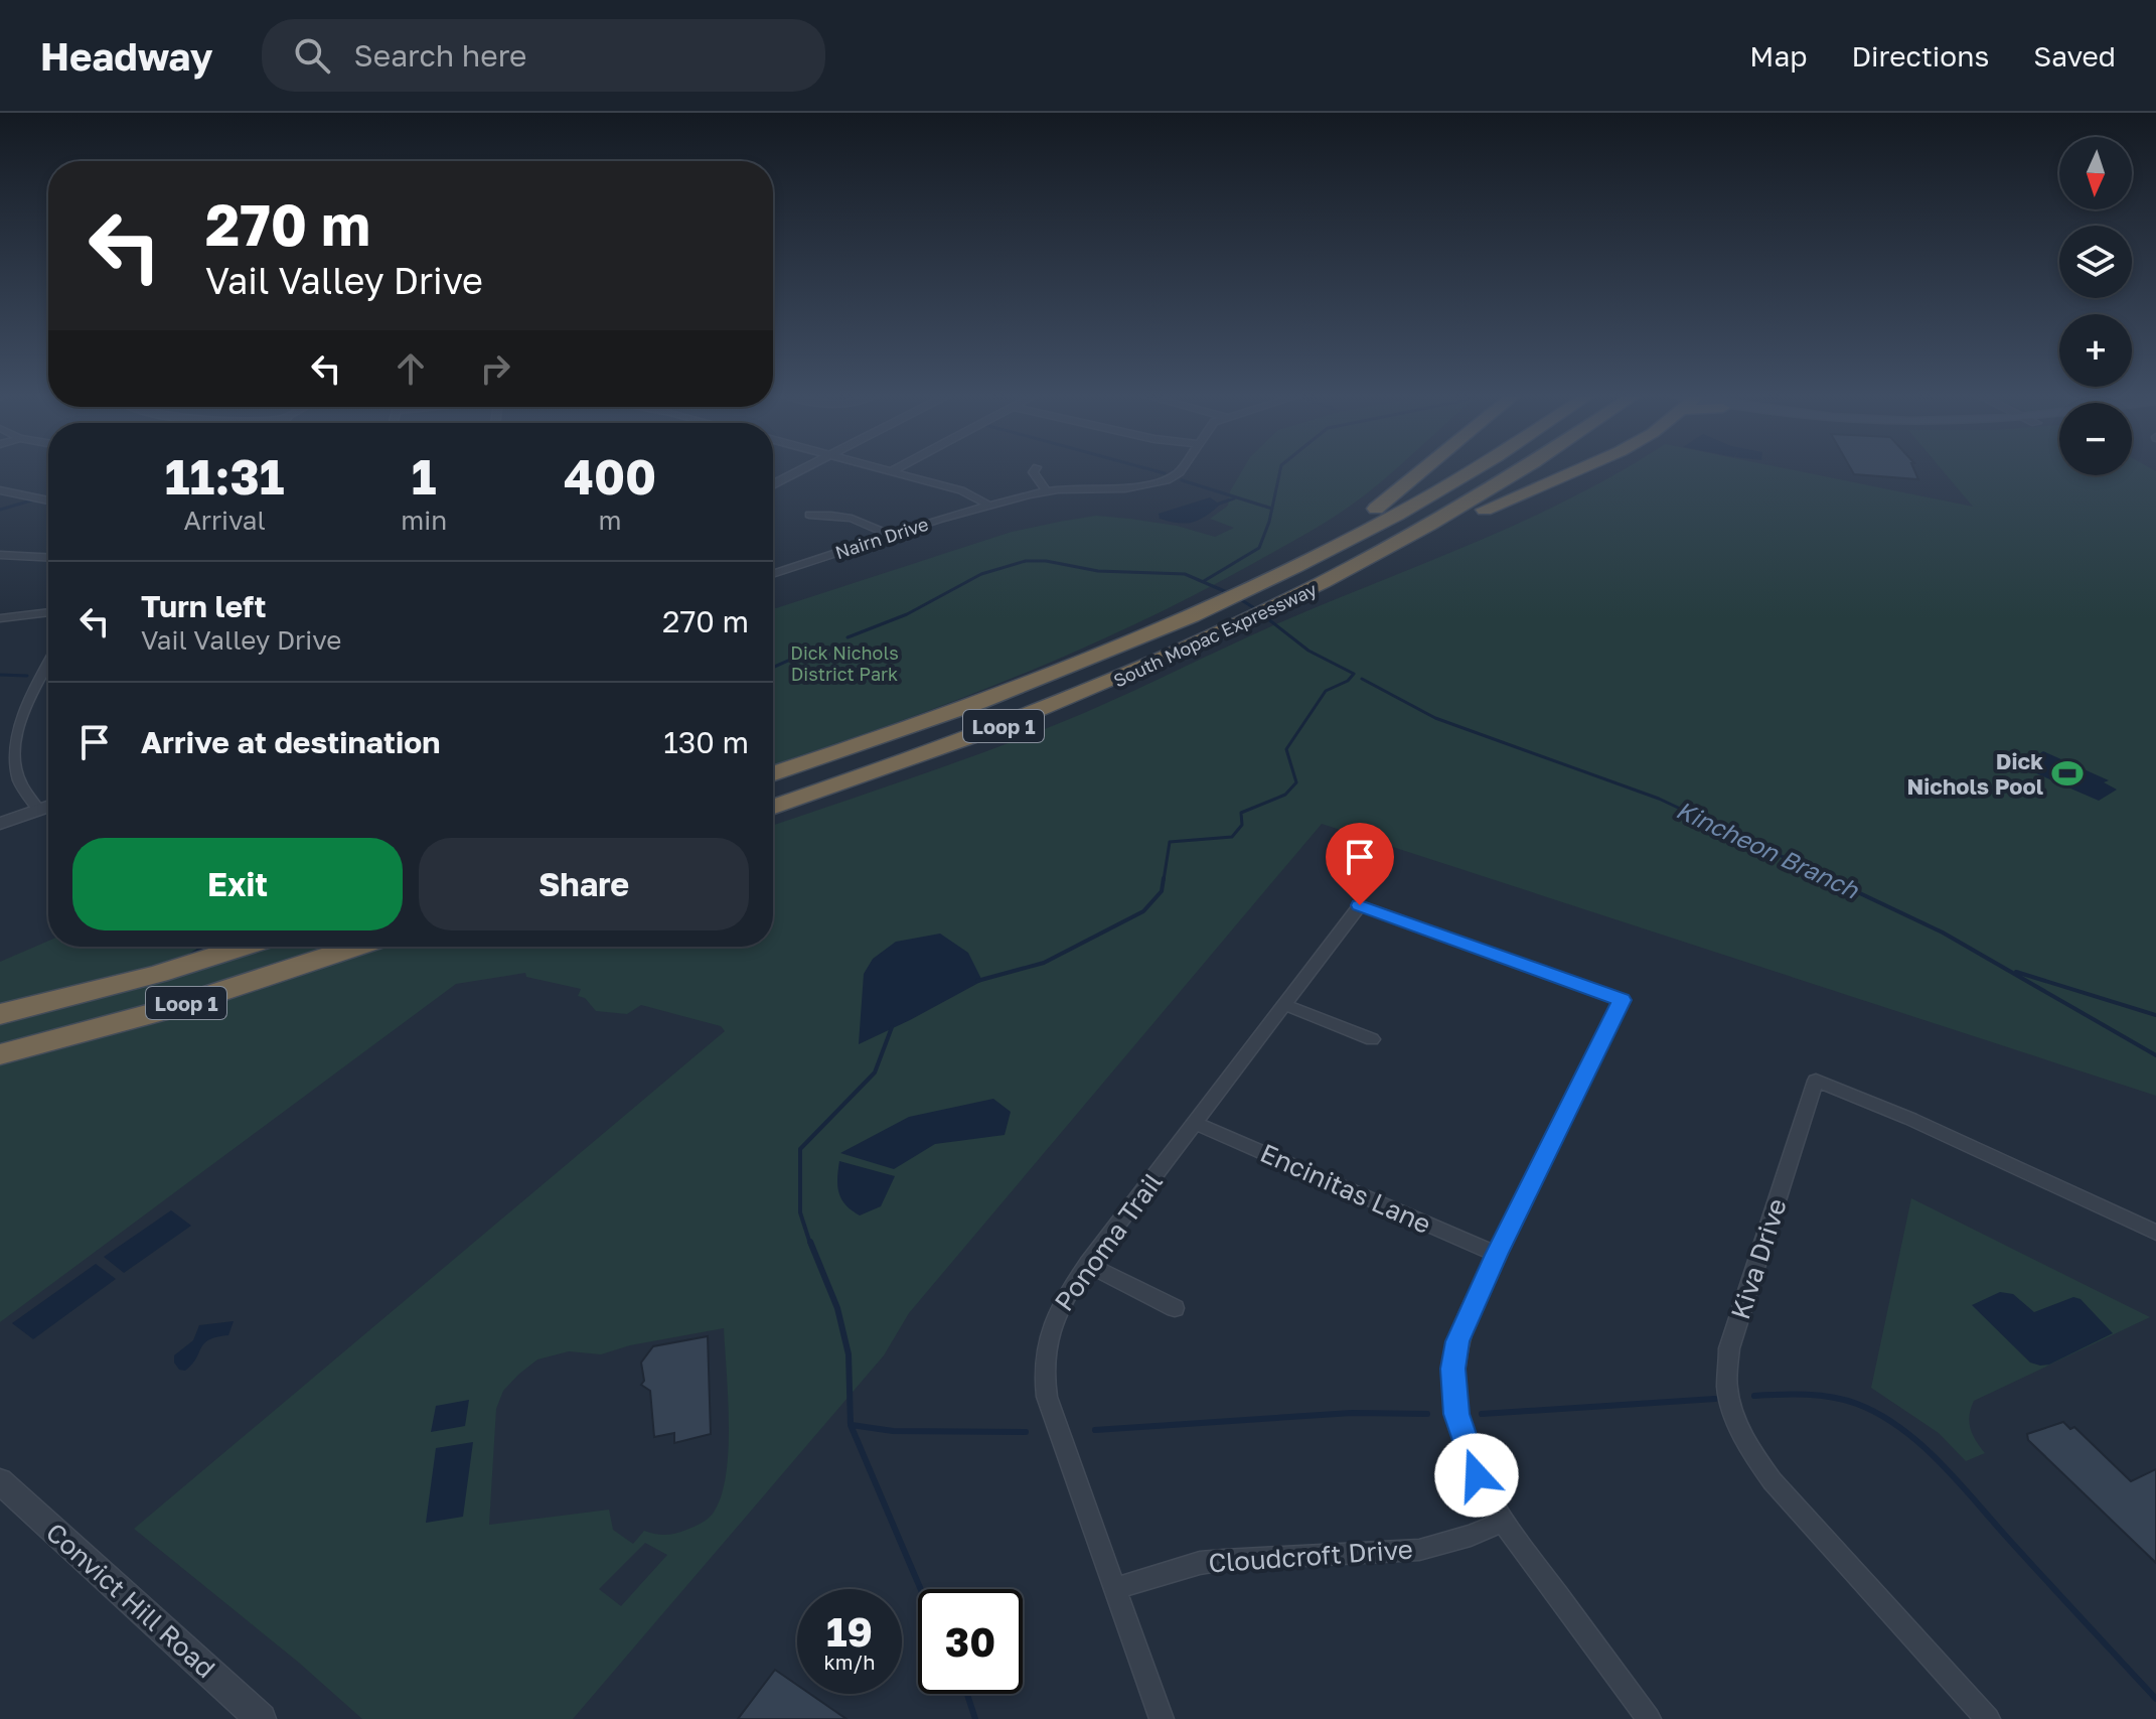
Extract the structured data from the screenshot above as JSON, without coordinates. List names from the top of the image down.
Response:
{
  "streets": {
    "highway": ["South Mopac Expressway", "Loop 1"],
    "street": [
      "Nairn Drive",
      "Encinitas Lane",
      "Ponoma Trail",
      "Kiva Drive",
      "Cloudcroft Drive",
      "Convict Hill Road"
    ]
  },
  "crossings": [
    ["Encinitas Lane", "Ponoma Trail"],
    ["Ponoma Trail", "Cloudcroft Drive"]
  ],
  "water": ["Kincheon Branch"],
  "parks": ["Dick Nichols District Park"],
  "places": {
    "sports": ["Dick Nichols Pool"]
  },
  "north": "bottom",
  "page": {
    "header": "Headway",
    "search": "Search here",
    "nav": ["Map", "Directions", "Saved"],
    "map_buttons": ["+", "−"],
    "turn": ["270 m", "Vail Valley Drive"],
    "eta": [
      "11:31",
      "Arrival",
      "1",
      "min",
      "400",
      "m"
    ],
    "list": [
      {
        "name": "Turn left",
        "note": "Vail Valley Drive",
        "value": "270 m"
      },
      {
        "name": "Arrive at destination",
        "value": "130 m"
      }
    ],
    "buttons": ["Exit", "Share"],
    "speed": "19 km/h",
    "limit": "30"
  }
}
